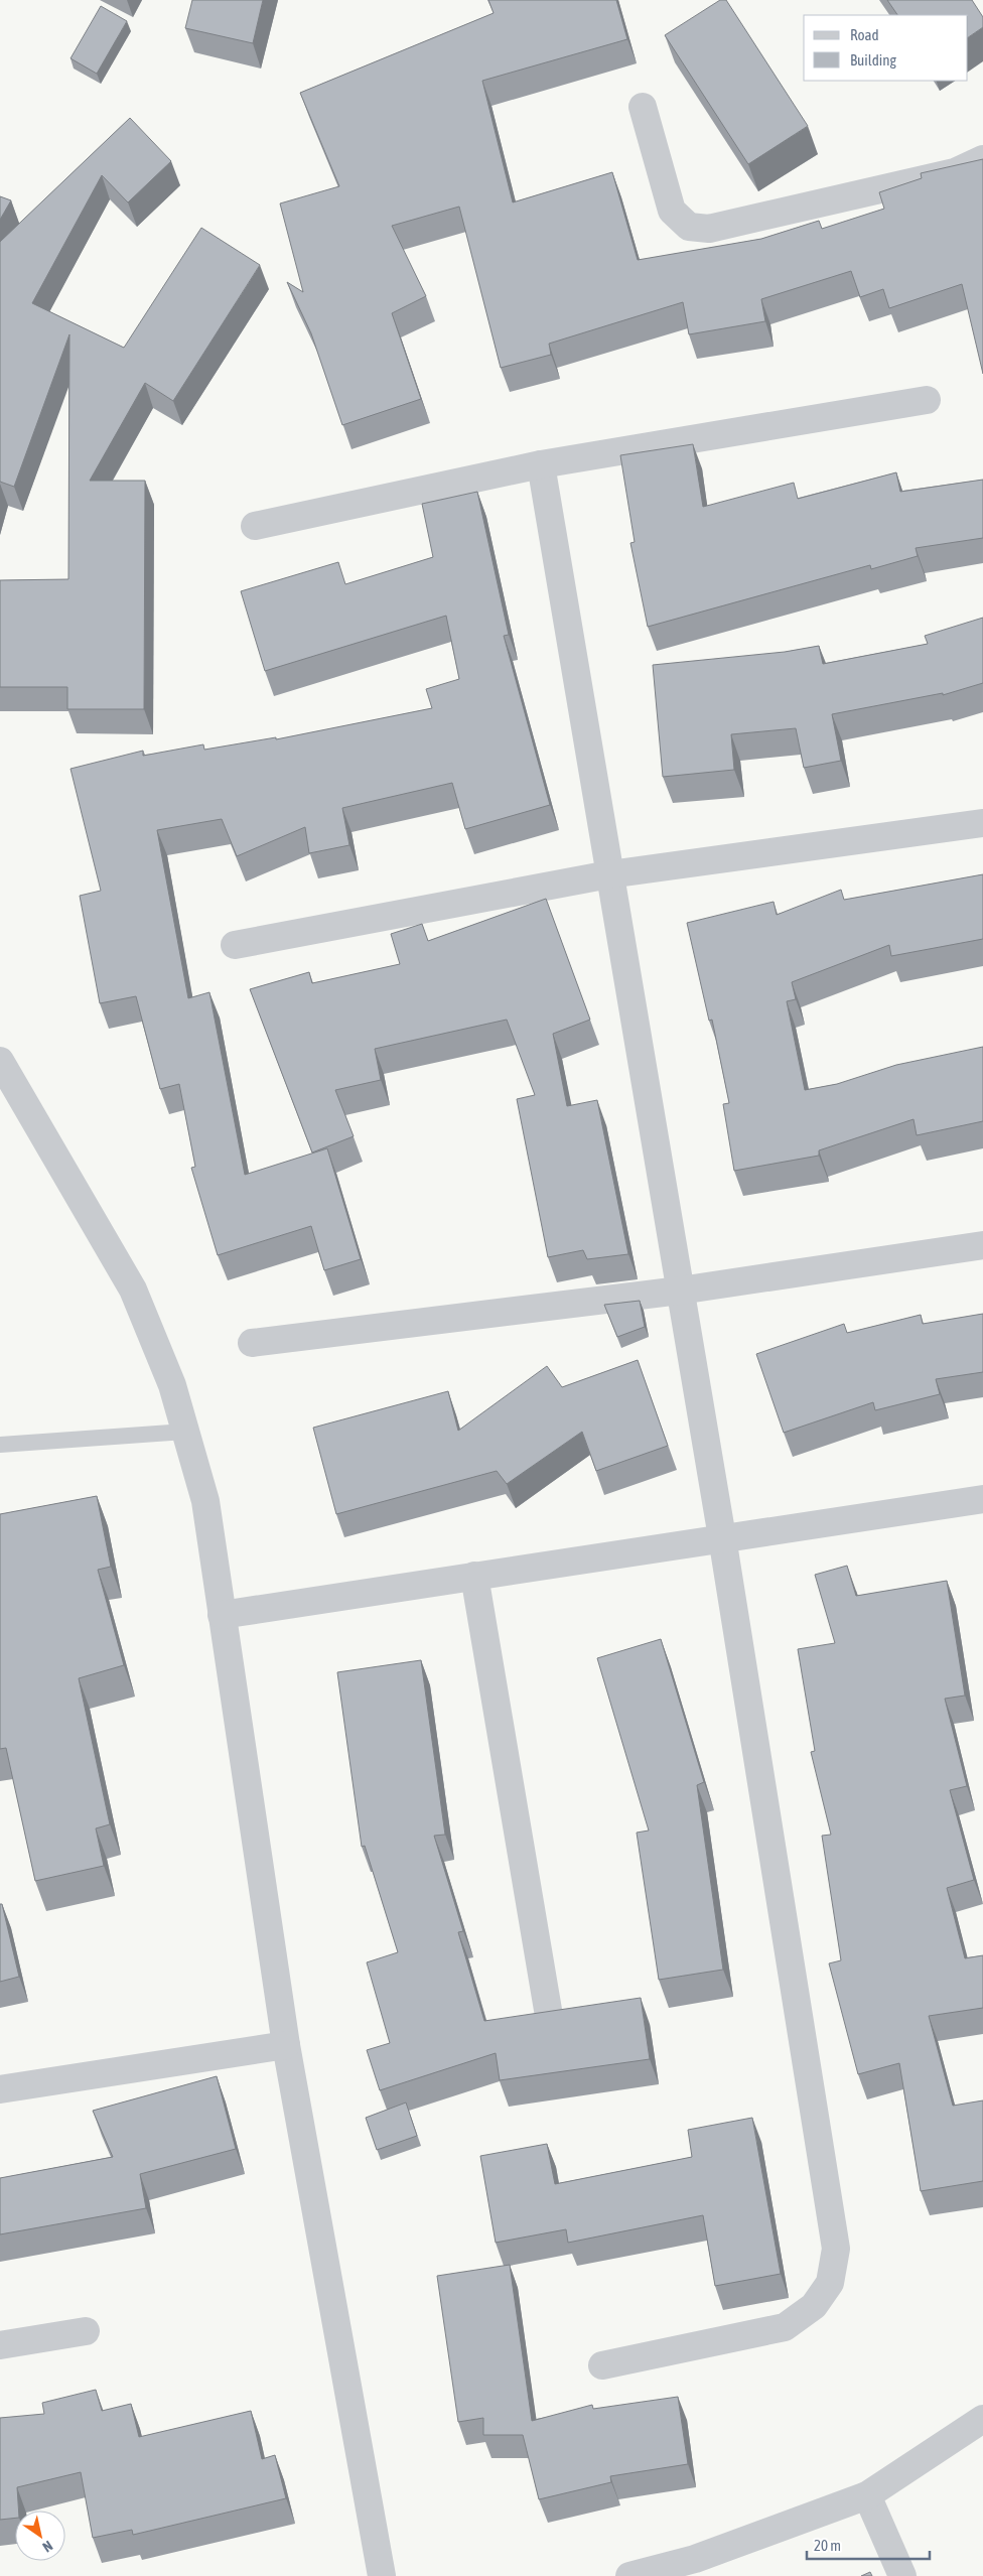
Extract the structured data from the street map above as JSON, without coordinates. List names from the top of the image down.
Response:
{
  "legend": ["Road", "Building"],
  "scale_bar": "20 m",
  "north": "bottom right"
}
